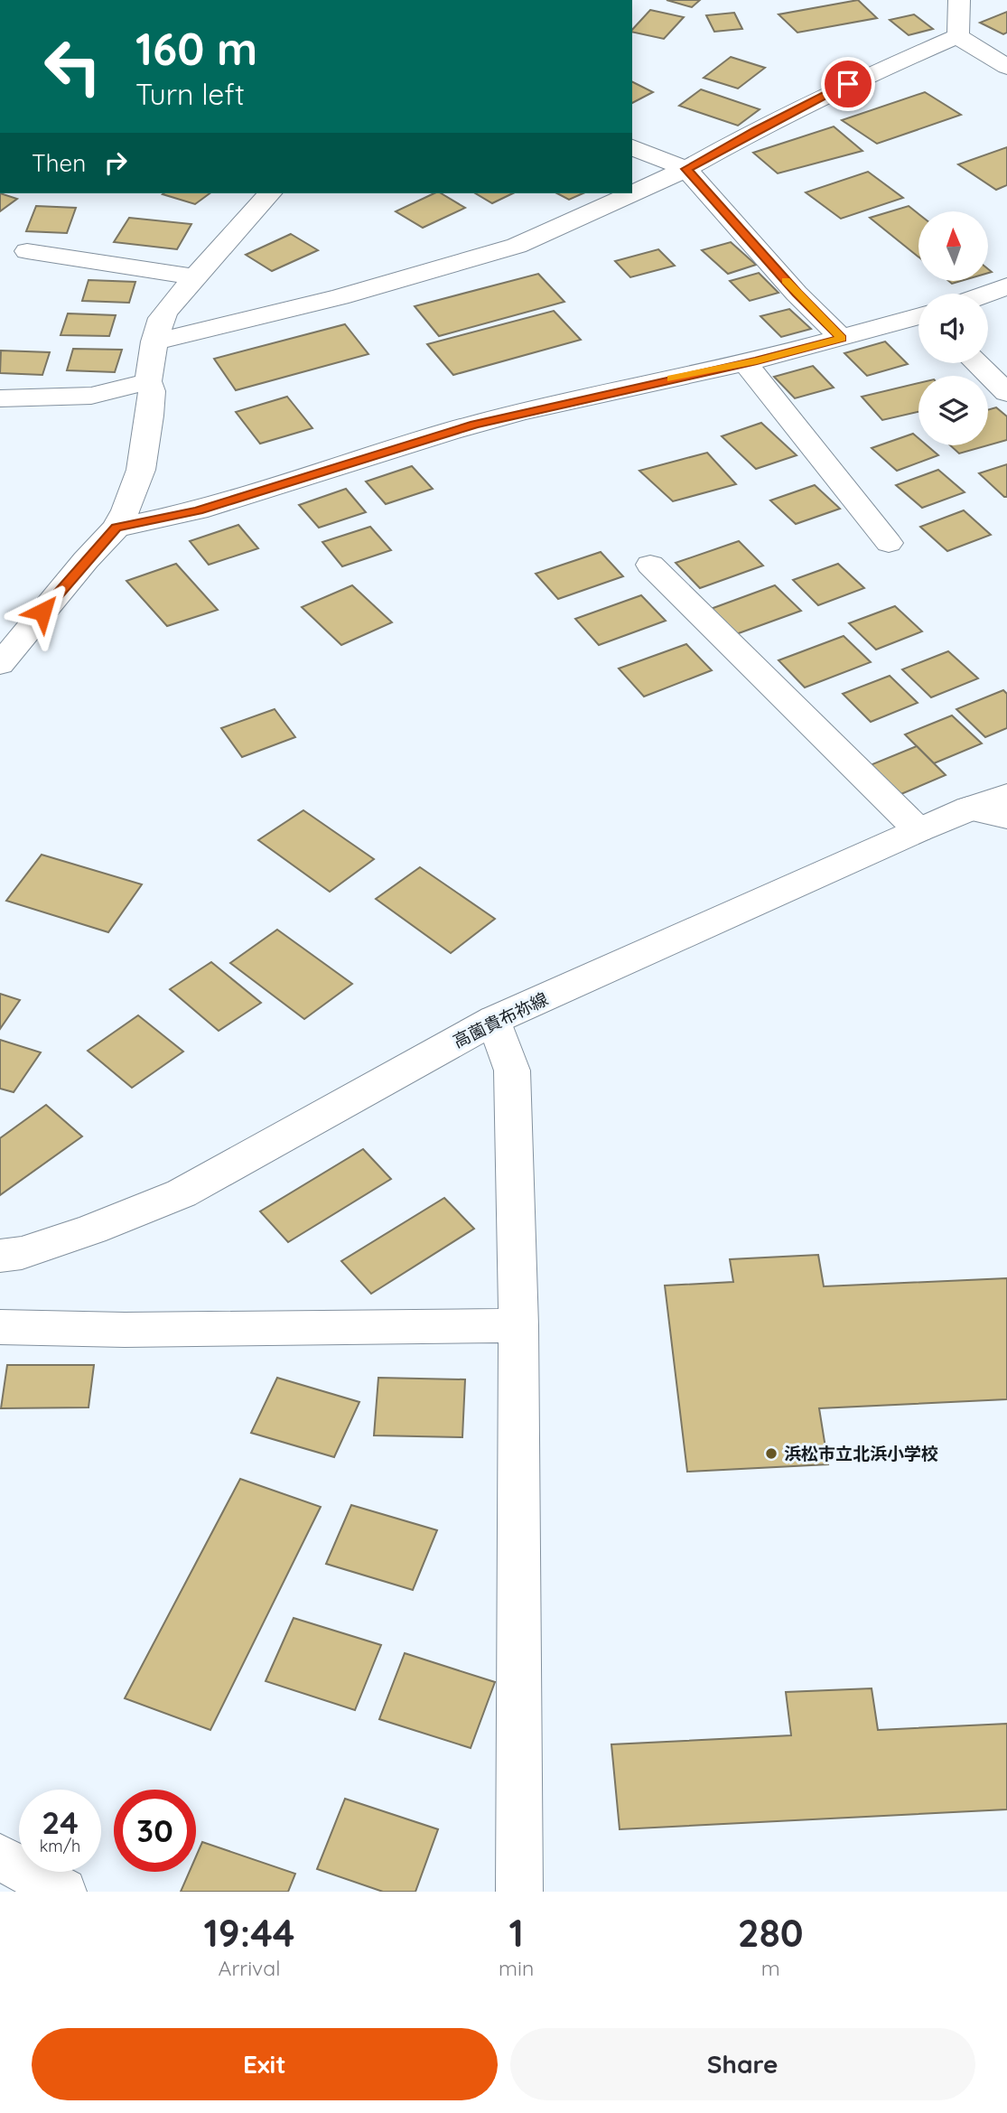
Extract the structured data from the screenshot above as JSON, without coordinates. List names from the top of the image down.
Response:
{
  "streets": {
    "street": ["高薗貴布祢線"]
  },
  "places": ["浜松市立北浜小学校"],
  "north": "top",
  "page": {
    "turn": ["160 m", "Turn left"],
    "then": "Then",
    "speed": "24 km/h",
    "limit": "30",
    "eta": [
      "19:44",
      "Arrival",
      "1",
      "min",
      "280",
      "m"
    ],
    "buttons": ["Exit", "Share"]
  }
}
